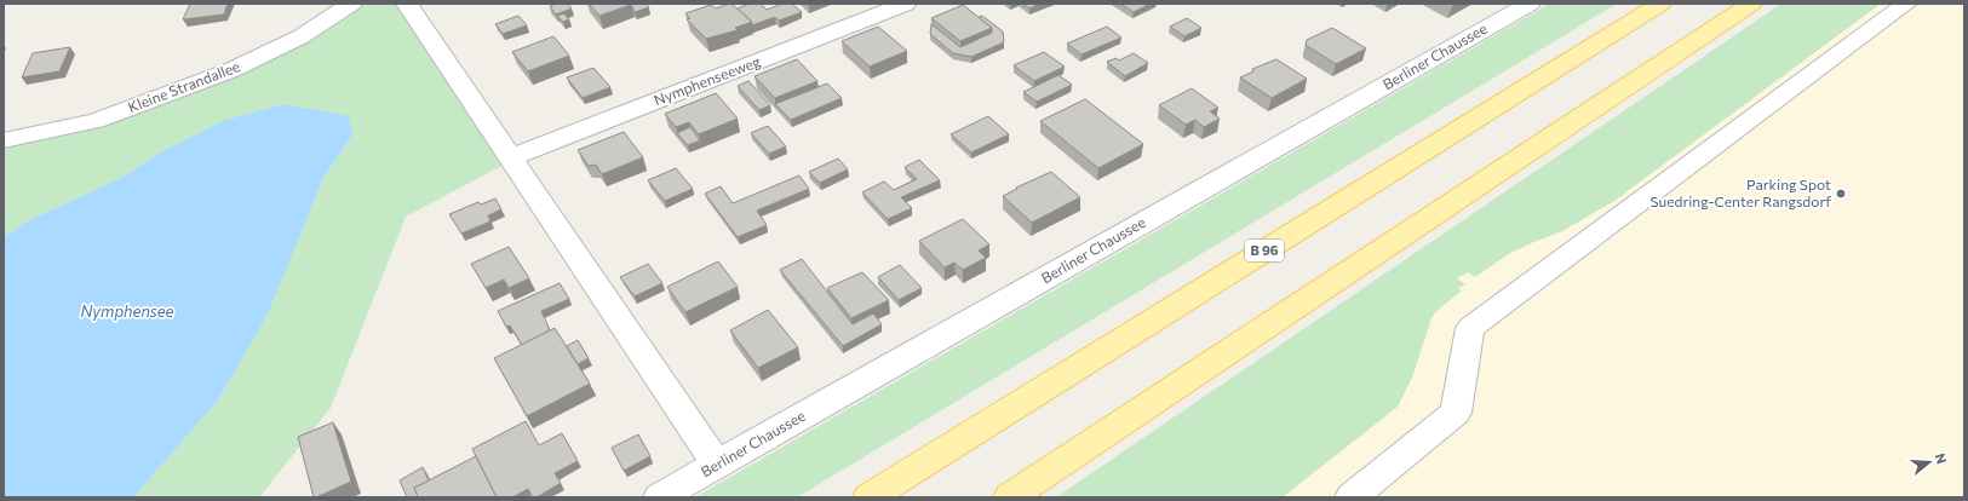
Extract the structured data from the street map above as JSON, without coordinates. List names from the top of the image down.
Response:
{
  "streets": {
    "main road": ["B 96"],
    "street": ["Berliner Chaussee", "Nymphenseeweg", "Kleine Strandallee"]
  },
  "water": ["Nymphensee"],
  "places": ["Parking Spot Suedring-Center Rangsdorf"],
  "north": "right"
}
